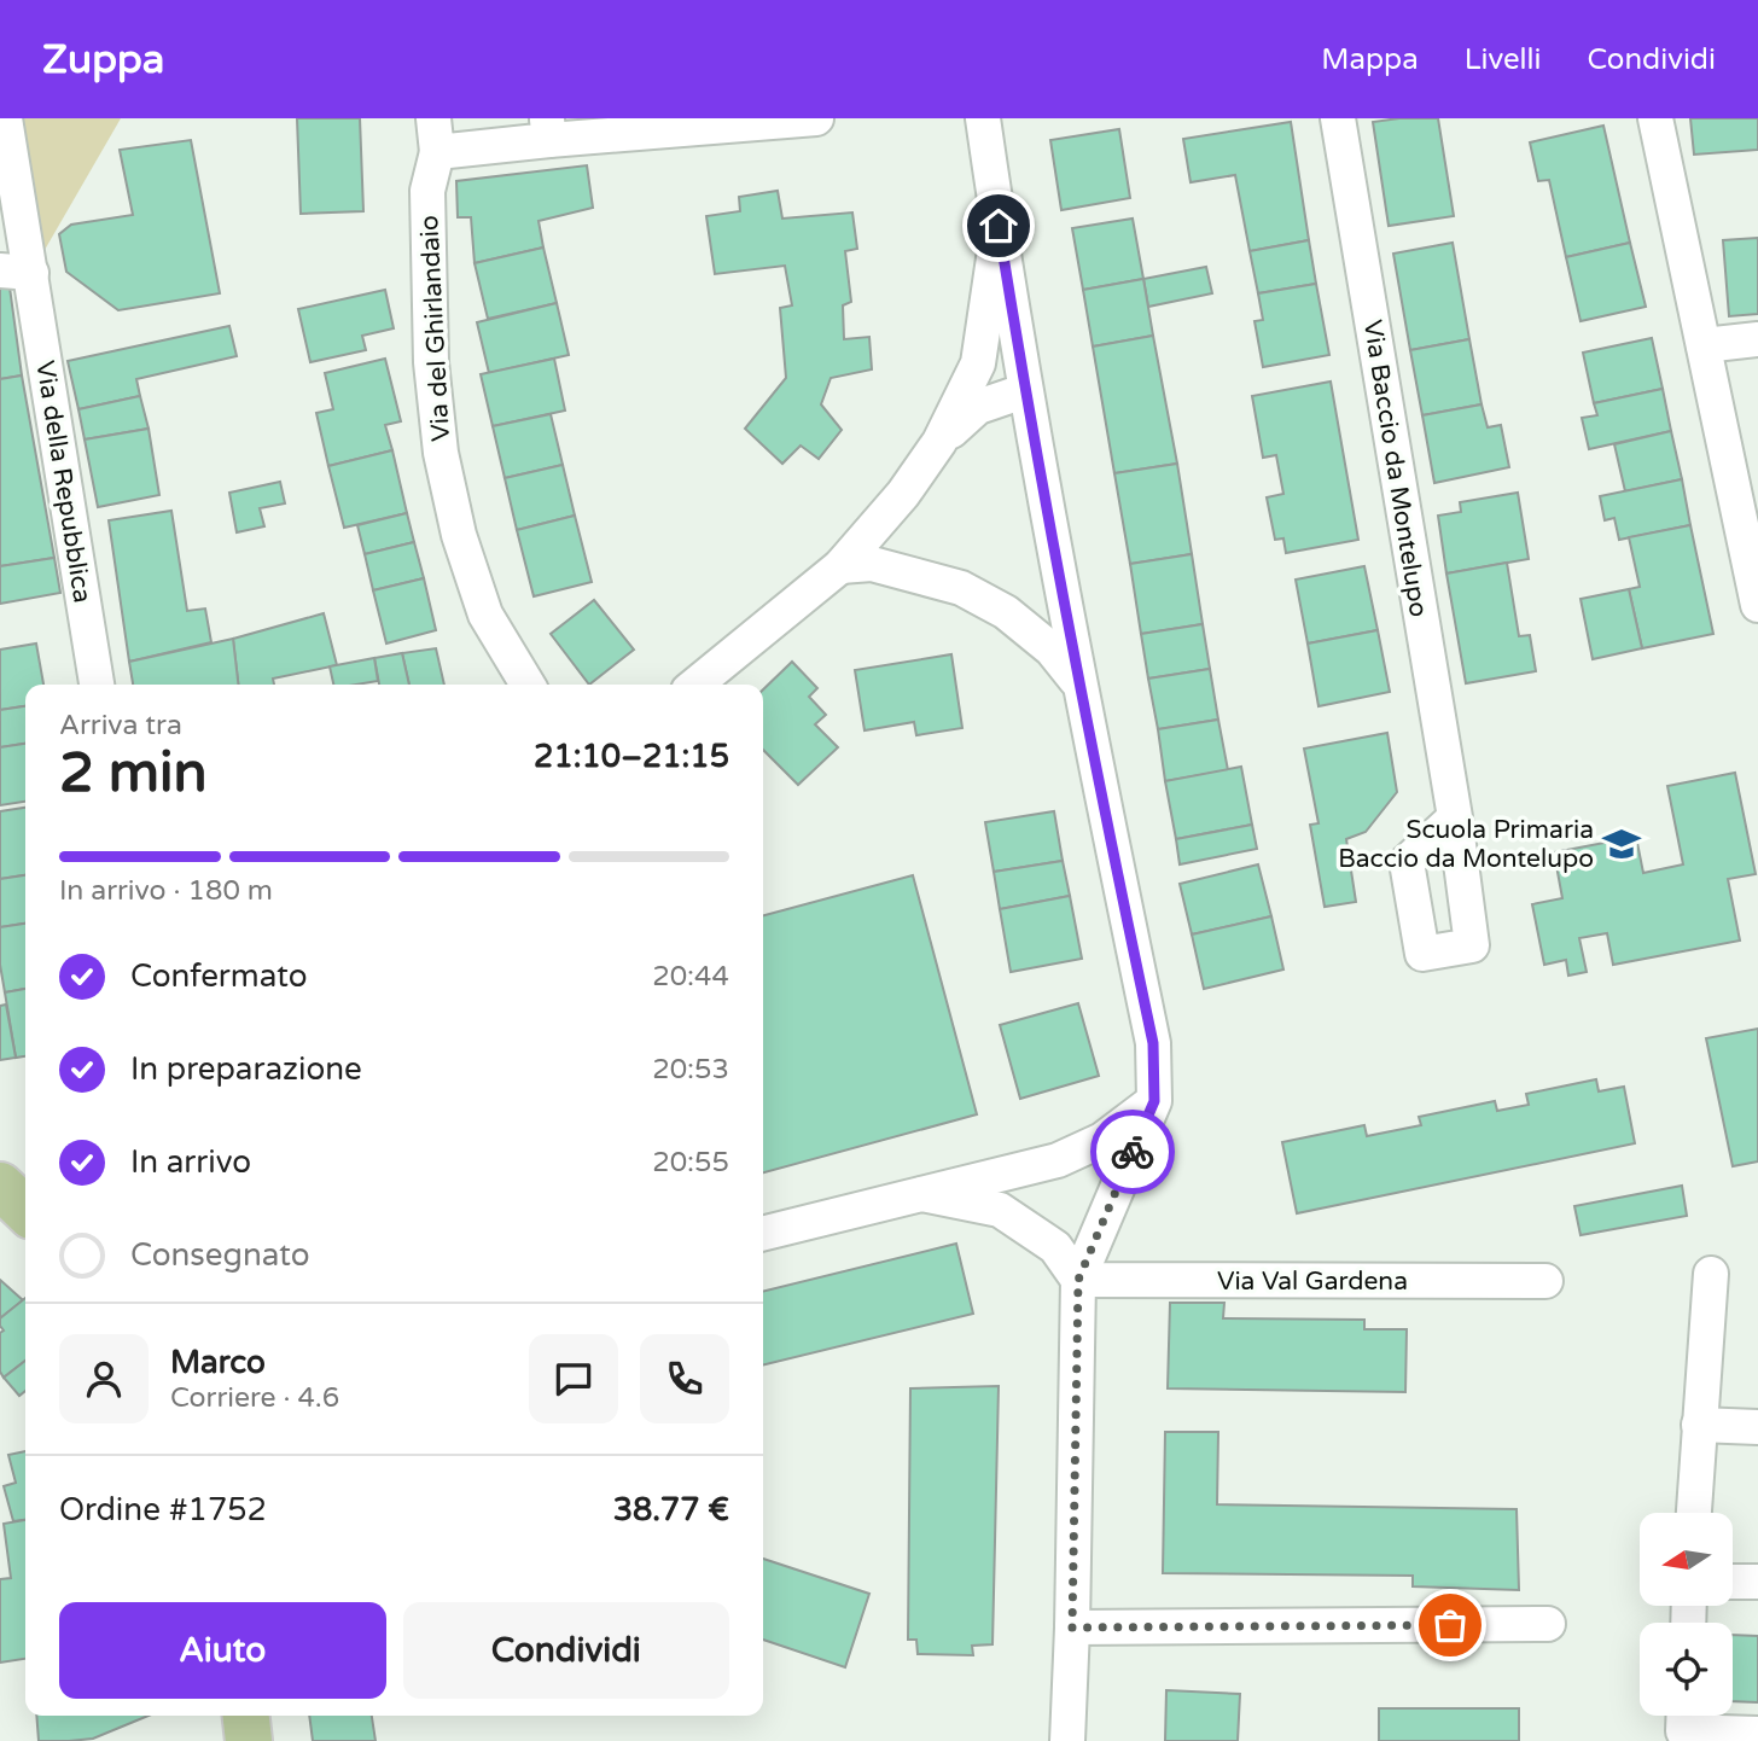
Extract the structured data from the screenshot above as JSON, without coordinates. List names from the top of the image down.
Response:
{
  "streets": {
    "street": [
      "Via del Ghirlandaio",
      "Via Baccio da Montelupo",
      "Via della Repubblica",
      "Via Val Gardena"
    ]
  },
  "places": {
    "school or university": ["Scuola Primaria Baccio da Montelupo"]
  },
  "north": "left",
  "page": {
    "header": "Zuppa",
    "nav": ["Mappa", "Livelli", "Condividi"],
    "heading": ["2 min", "Arriva tra", "21:10–21:15"],
    "panel": [
      "Marco",
      "Corriere · 4.6",
      "Ordine #1752",
      "38.77 €"
    ],
    "bar": "In arrivo · 180 m",
    "list": [
      ["Confermato", "20:44"],
      ["In preparazione", "20:53"],
      ["In arrivo", "20:55"],
      "Consegnato"
    ],
    "buttons": ["Aiuto", "Condividi"]
  }
}
